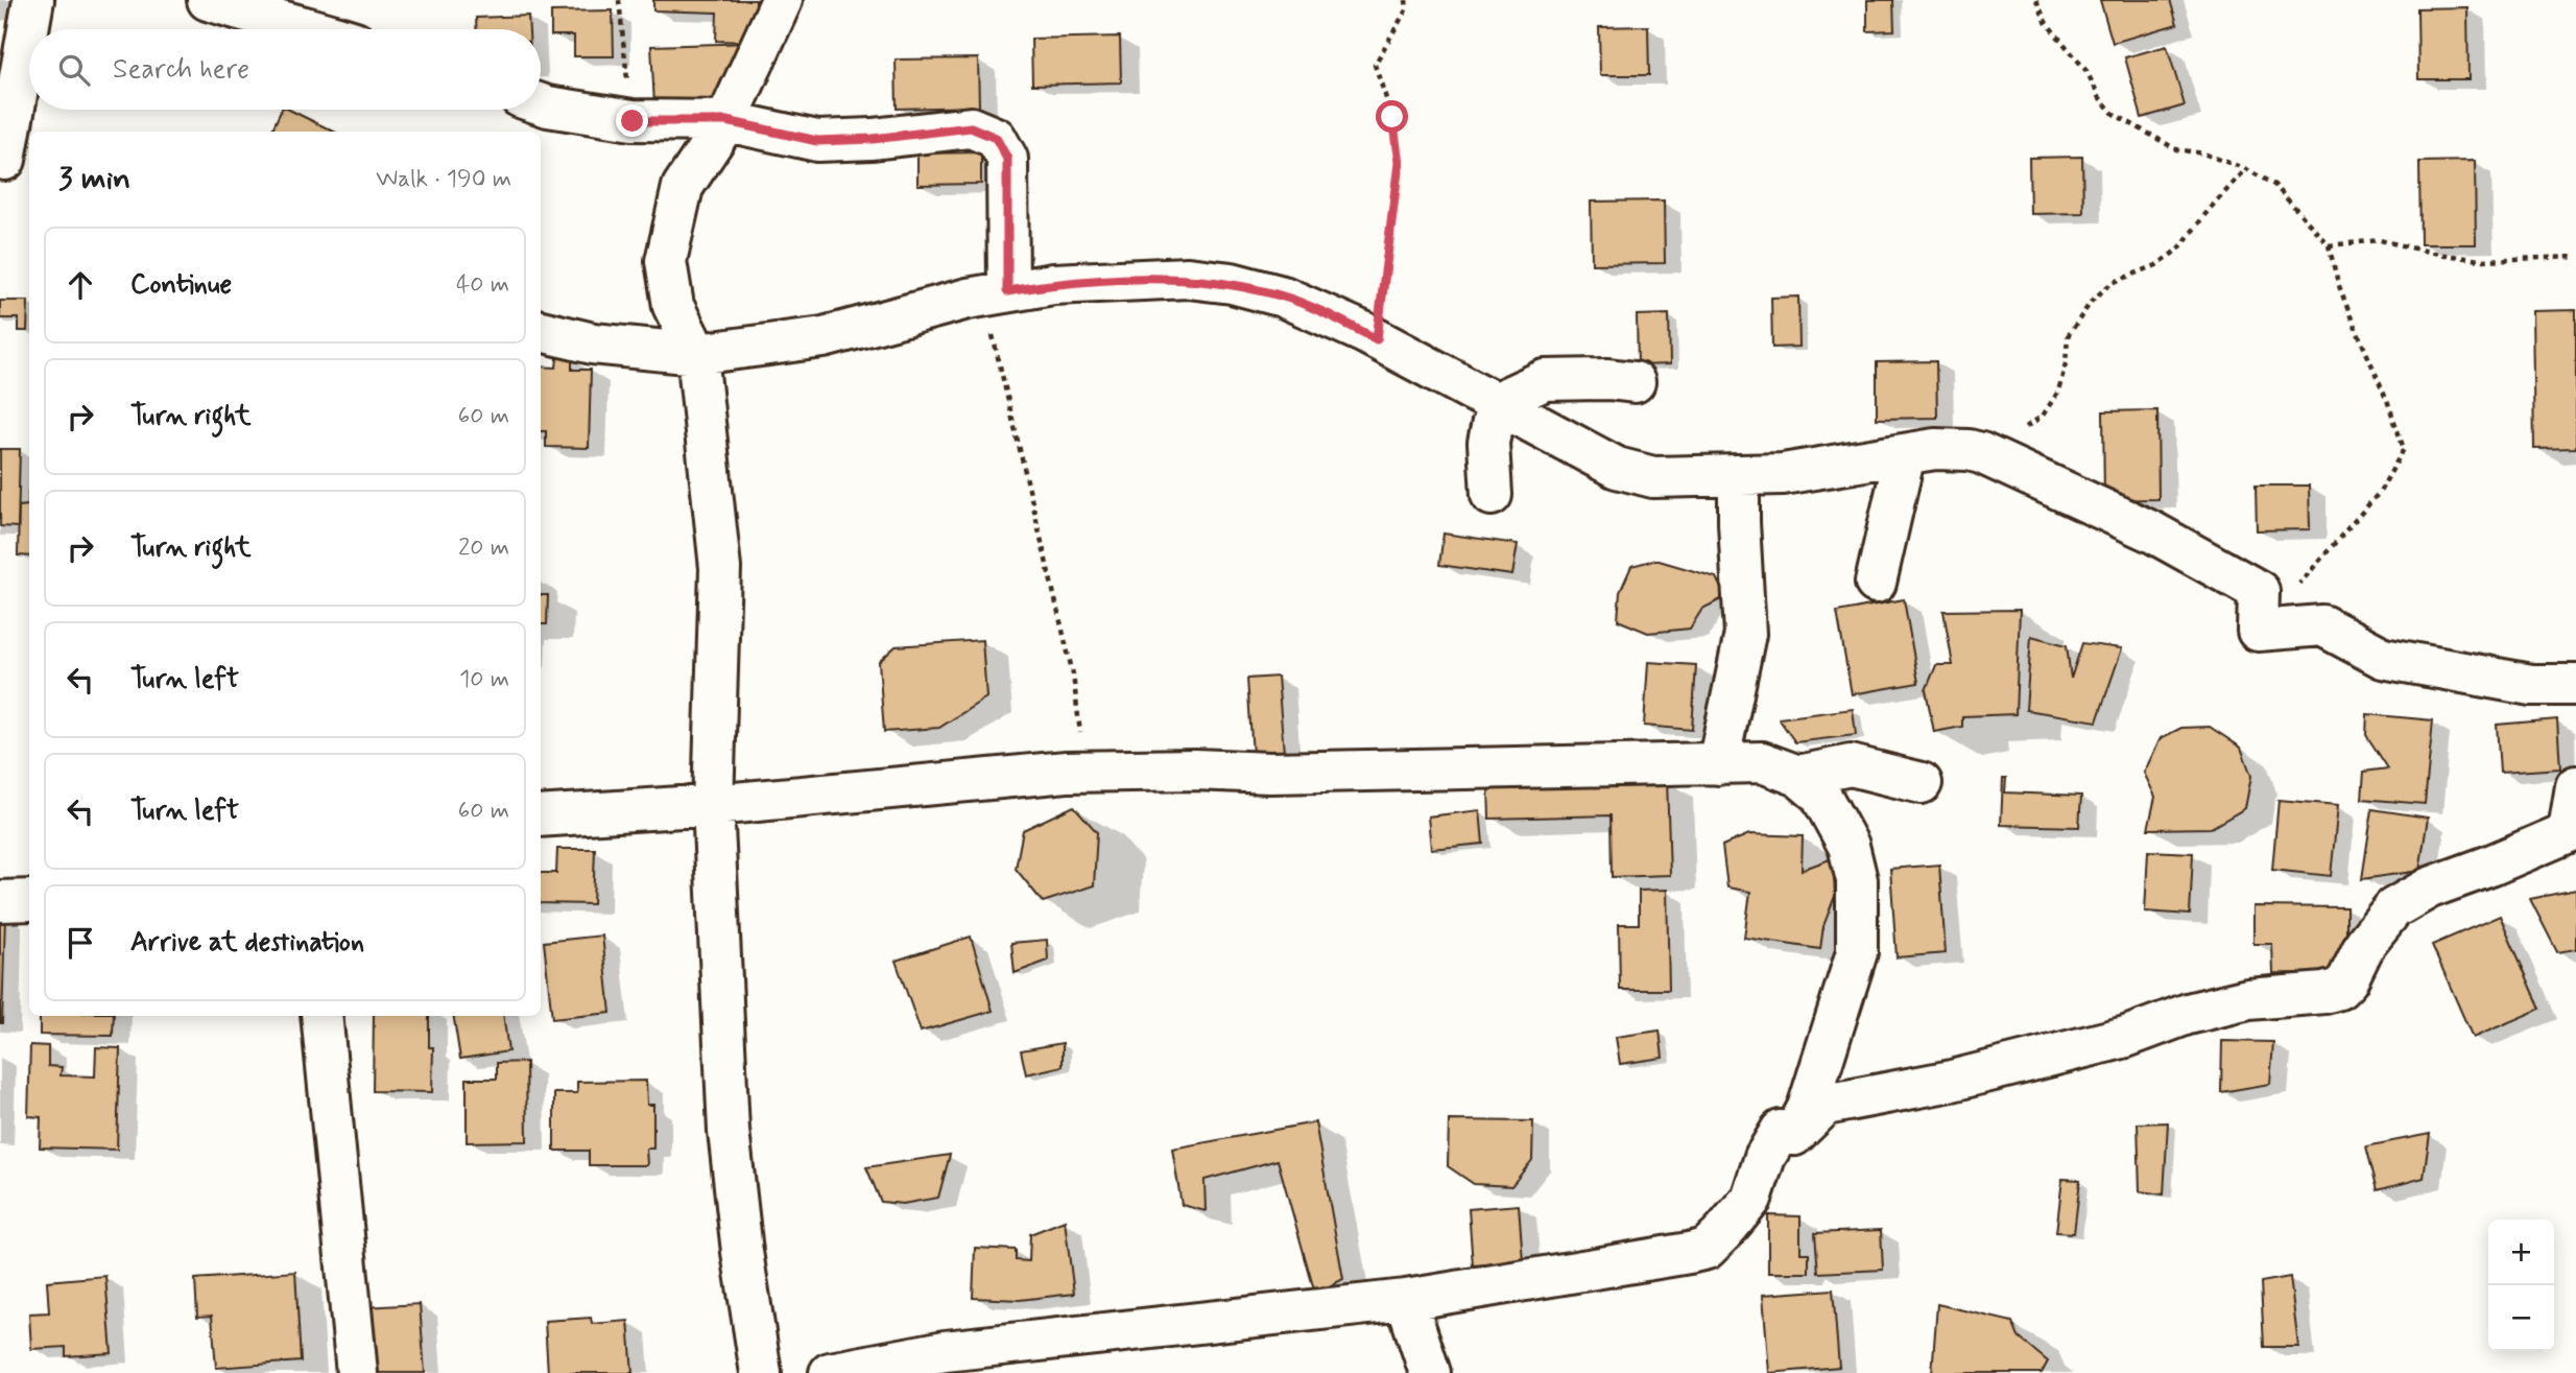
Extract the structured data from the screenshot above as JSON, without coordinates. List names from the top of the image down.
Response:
{
  "page": {
    "search": "Search here",
    "heading": ["3 min", "Walk · 190 m"],
    "list": [
      ["Continue", "40 m"],
      ["Turn right", "60 m"],
      ["Turn right", "20 m"],
      ["Turn left", "10 m"],
      ["Turn left", "60 m"],
      "Arrive at destination"
    ],
    "map_buttons": ["+", "−"]
  }
}
